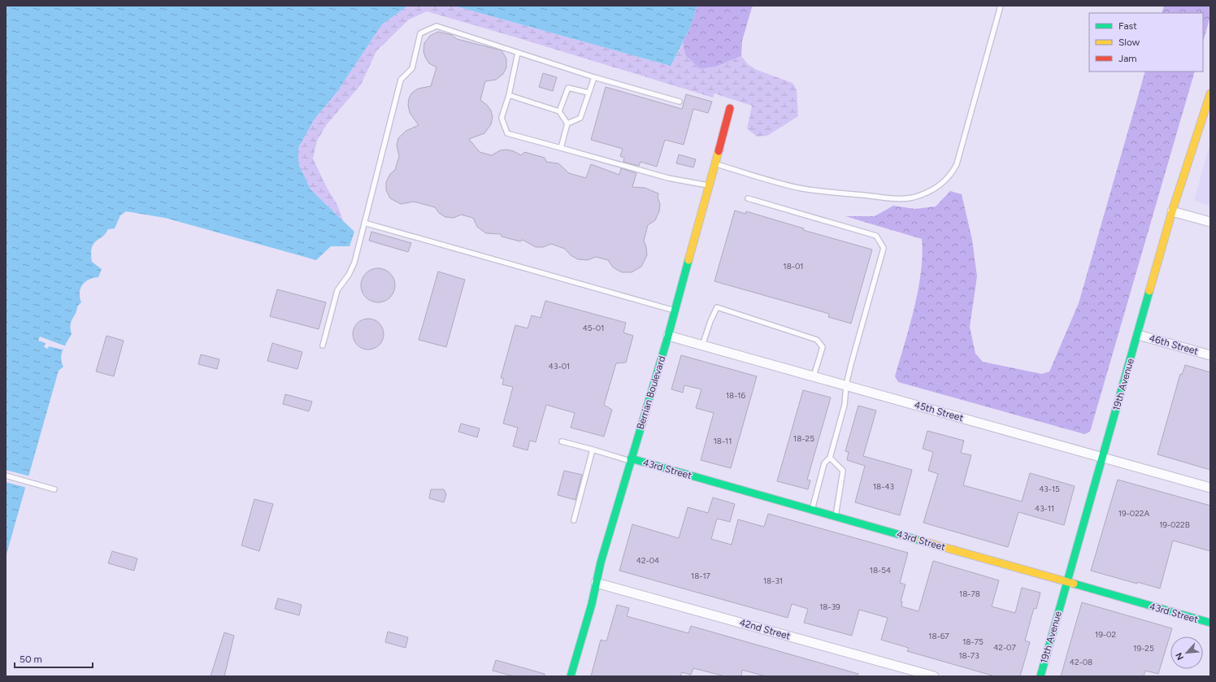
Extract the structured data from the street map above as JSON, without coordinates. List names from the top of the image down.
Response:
{
  "streets": {
    "street": [
      "46th Street",
      "19th Avenue",
      "Berrian Boulevard",
      "45th Street",
      "43rd Street",
      "42nd Street"
    ]
  },
  "crossings": [
    ["46th Street", "19th Avenue"],
    ["19th Avenue", "45th Street"],
    ["19th Avenue", "43rd Street"],
    ["Berrian Boulevard", "45th Street"],
    ["Berrian Boulevard", "43rd Street"],
    ["Berrian Boulevard", "42nd Street"]
  ],
  "house_numbers": [
    "18-01",
    "45-01",
    "43-01",
    "18-16",
    "18-25",
    "18-11",
    "18-43",
    "43-15",
    "43-11",
    "19-022A",
    "19-022B",
    "42-04",
    "18-54",
    "18-17",
    "18-31",
    "18-78",
    "18-39",
    "19-02",
    "18-67",
    "18-75",
    "42-07",
    "19-25",
    "18-73",
    "42-08"
  ],
  "legend": ["Fast", "Slow", "Jam"],
  "scale_bar": "50 m",
  "north": "bottom left"
}
